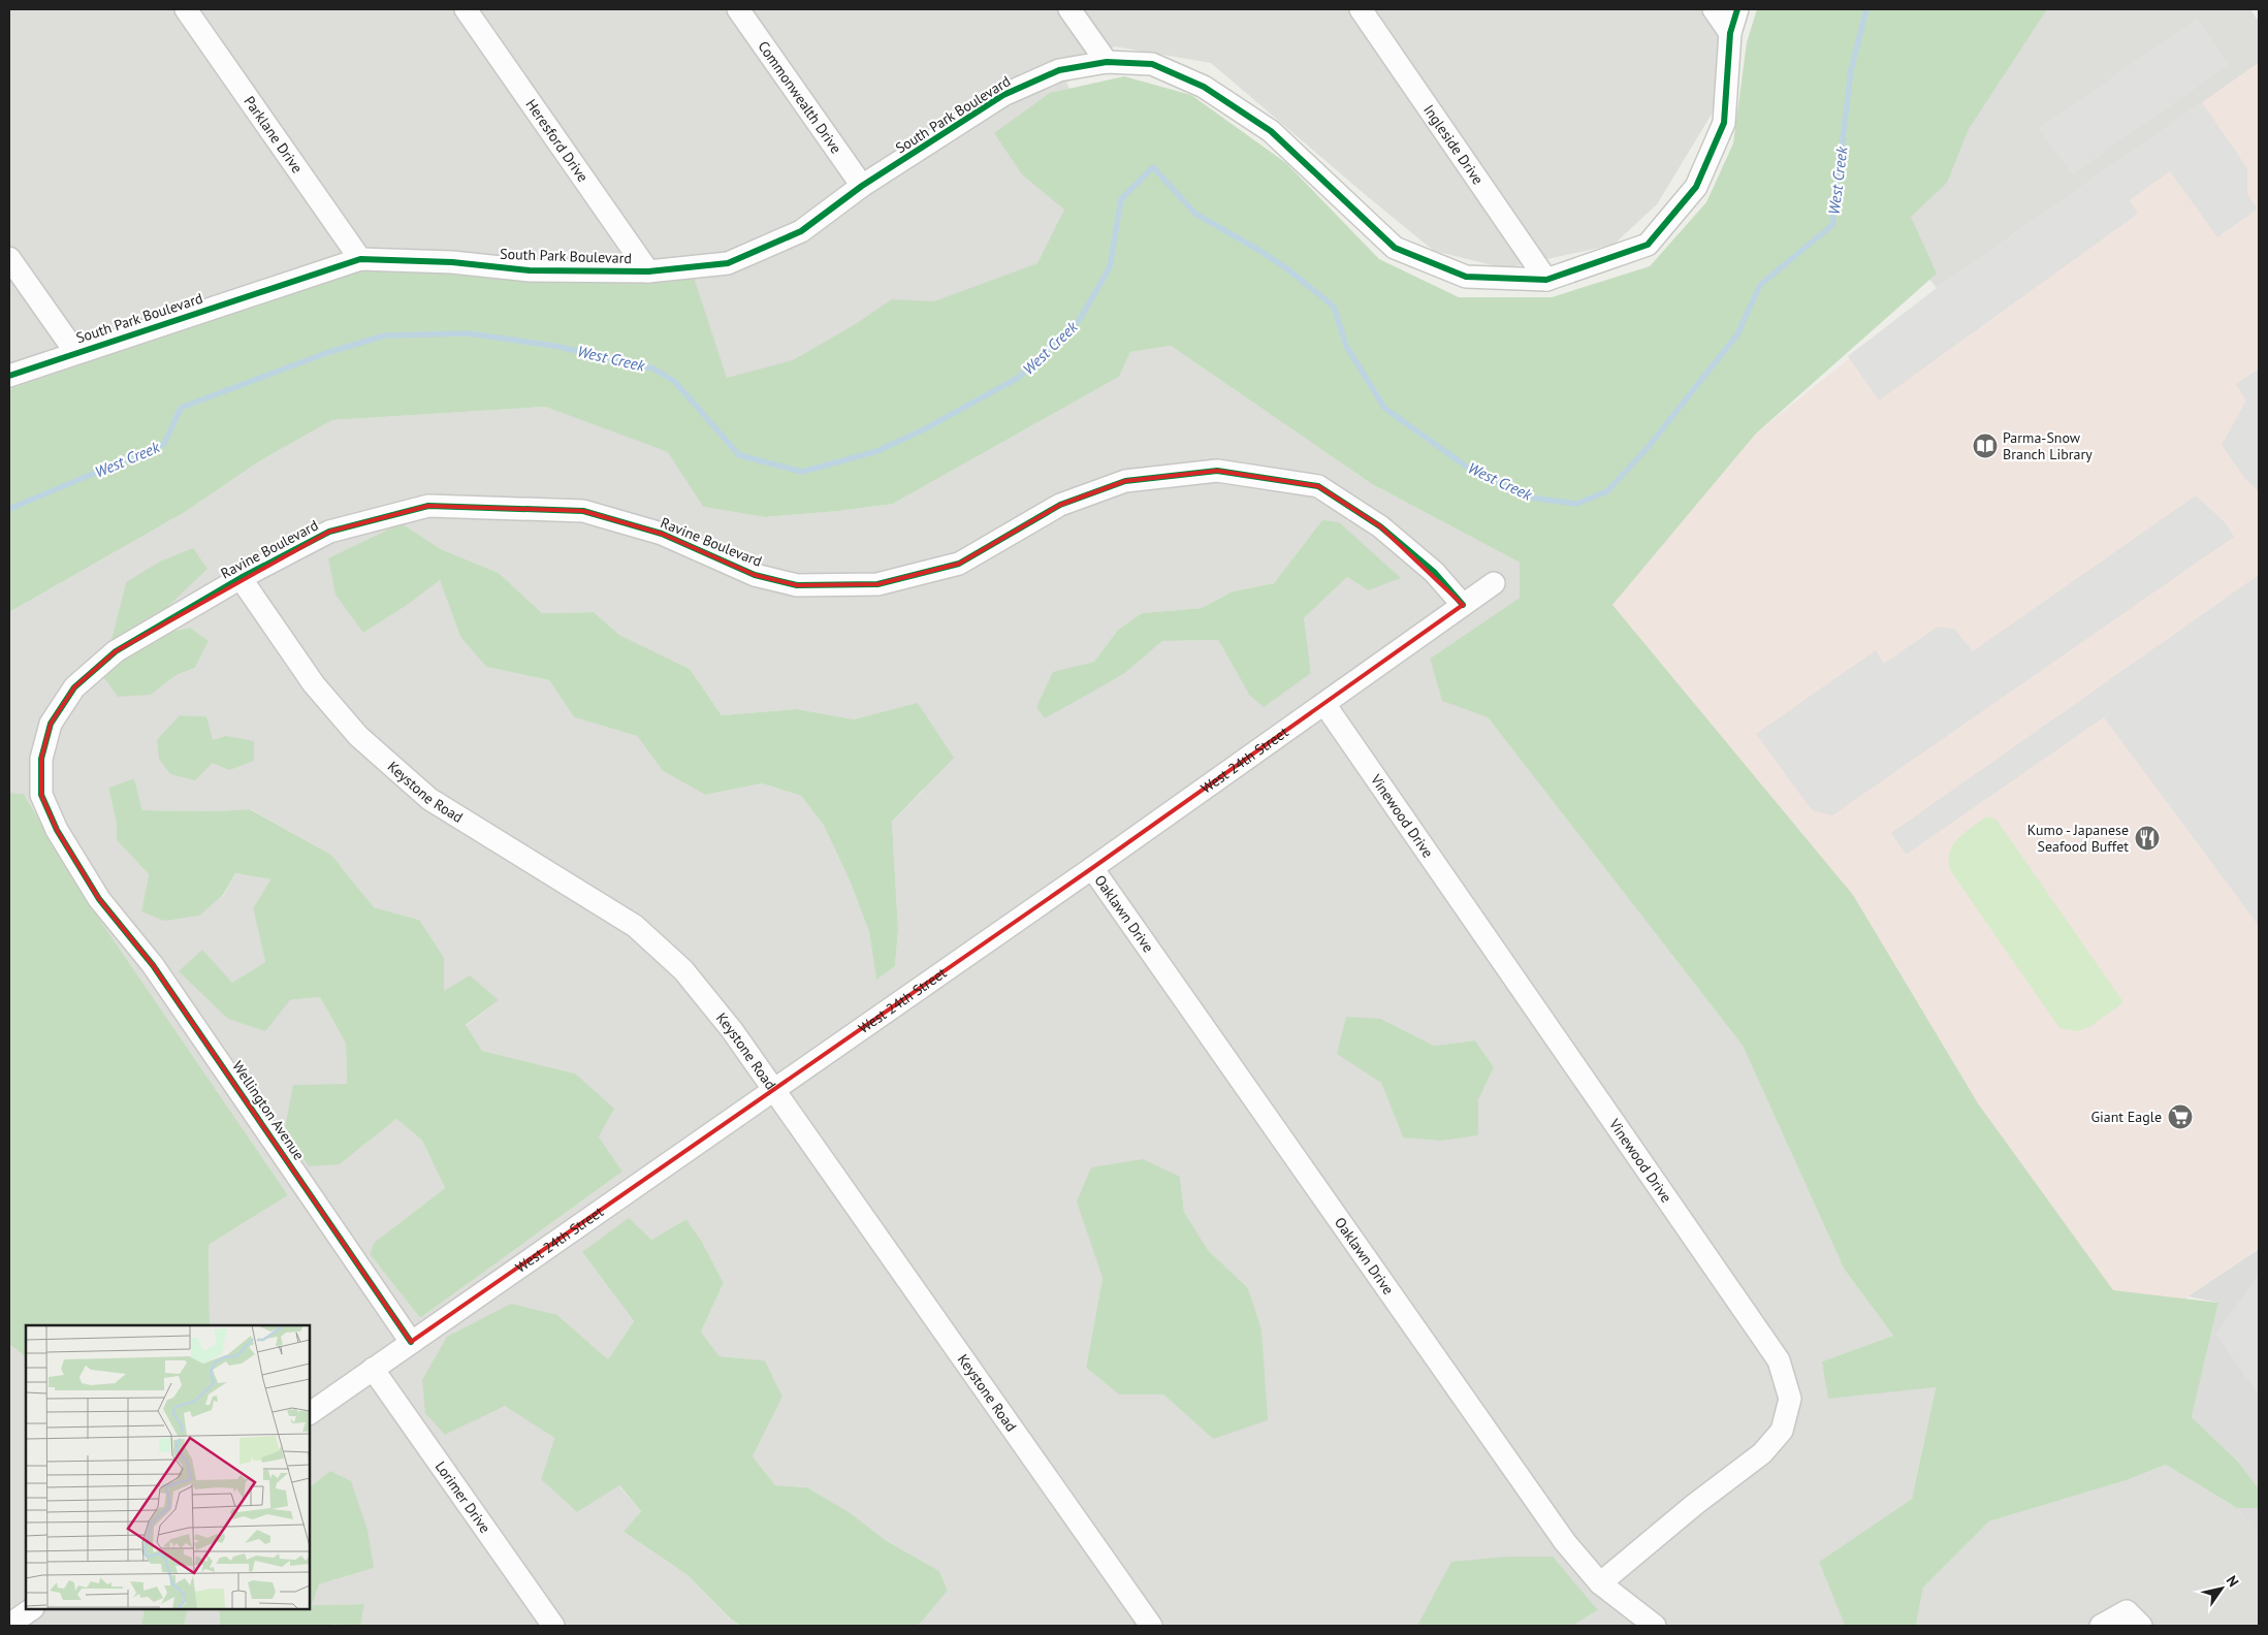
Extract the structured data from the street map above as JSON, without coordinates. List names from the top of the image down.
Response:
{
  "streets": {
    "street": [
      "Commonwealth Drive",
      "South Park Boulevard",
      "Parklane Drive",
      "Heresford Drive",
      "Ingleside Drive",
      "Ravine Boulevard",
      "West 24th Street",
      "Keystone Road",
      "Vinewood Drive",
      "Oaklawn Drive",
      "Wellington Avenue",
      "Lorimer Drive"
    ]
  },
  "crossings": [
    ["Commonwealth Drive", "South Park Boulevard"],
    ["South Park Boulevard", "Parklane Drive"],
    ["South Park Boulevard", "Heresford Drive"],
    ["South Park Boulevard", "Ingleside Drive"],
    ["Ravine Boulevard", "West 24th Street"],
    ["Ravine Boulevard", "Keystone Road"],
    ["Ravine Boulevard", "Wellington Avenue"],
    ["West 24th Street", "Keystone Road"],
    ["West 24th Street", "Vinewood Drive"],
    ["West 24th Street", "Oaklawn Drive"],
    ["West 24th Street", "Wellington Avenue"],
    ["West 24th Street", "Lorimer Drive"],
    ["Vinewood Drive", "Oaklawn Drive"]
  ],
  "water": ["West Creek"],
  "places": {
    "library": ["Parma-Snow Branch Library"],
    "restaurant": ["Kumo - Japanese Seafood Buffet"],
    "supermarket": ["Giant Eagle"]
  },
  "north": "top right"
}
